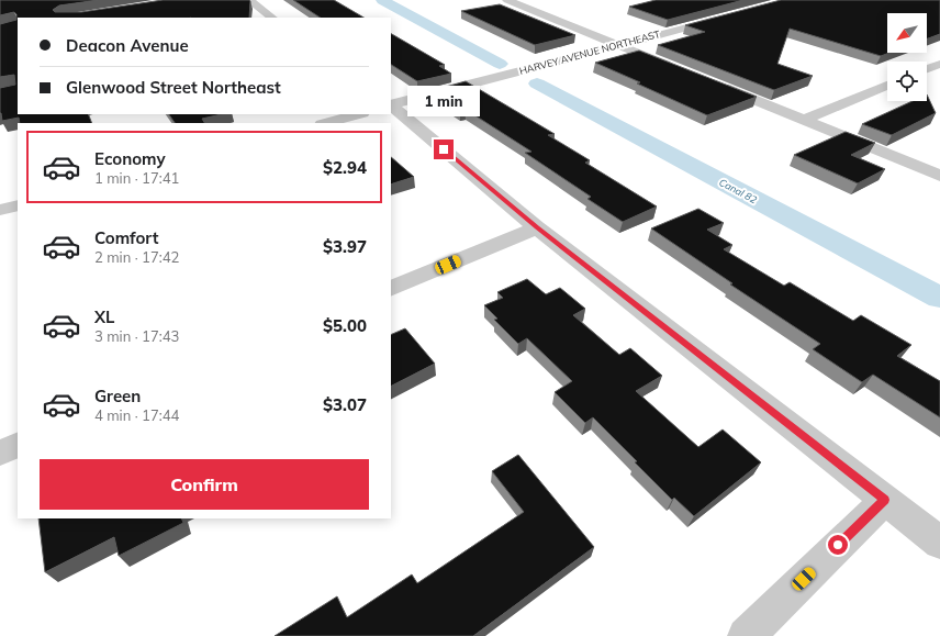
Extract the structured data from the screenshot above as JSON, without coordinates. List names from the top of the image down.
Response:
{
  "streets": {
    "street": ["HARVEY AVENUE NORTHEAST"]
  },
  "water": ["Canal 82"],
  "north": "bottom left",
  "page": {
    "banner": ["Deacon Avenue", "Glenwood Street Northeast"],
    "bubble": "1 min",
    "list": [
      {
        "name": "Economy",
        "note": "1 min · 17:41",
        "value": "$2.94"
      },
      {
        "name": "Comfort",
        "note": "2 min · 17:42",
        "value": "$3.97"
      },
      {
        "name": "XL",
        "note": "3 min · 17:43",
        "value": "$5.00"
      },
      {
        "name": "Green",
        "note": "4 min · 17:44",
        "value": "$3.07"
      }
    ],
    "buttons": "Confirm"
  }
}
